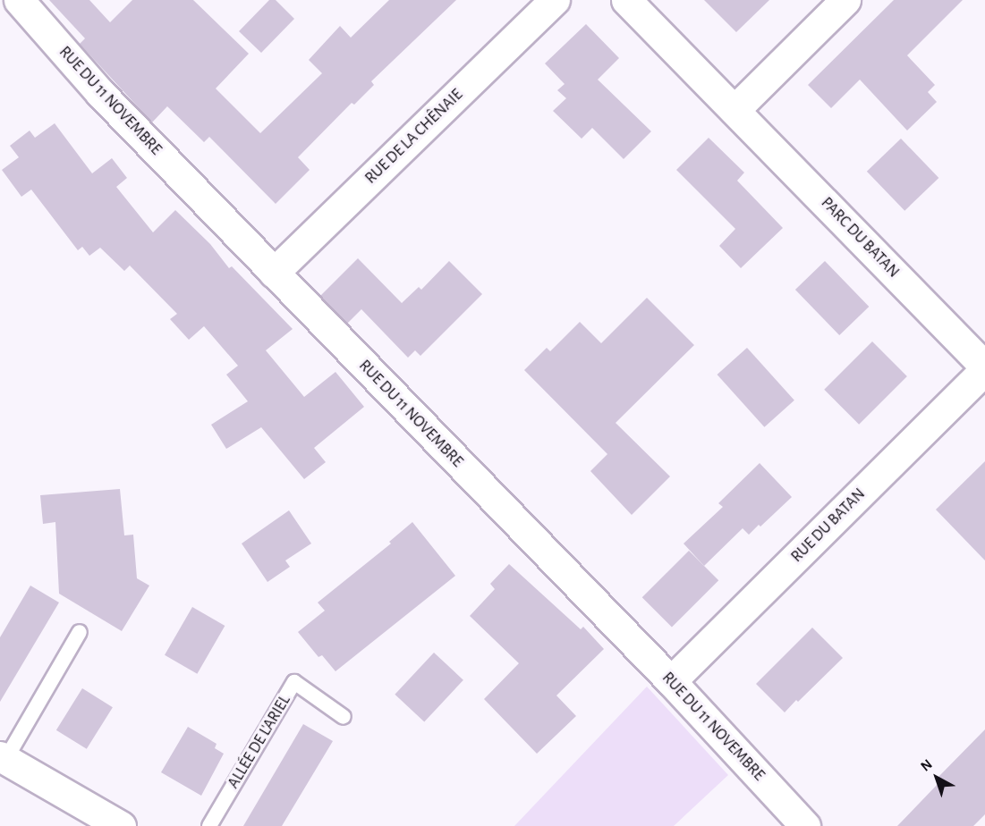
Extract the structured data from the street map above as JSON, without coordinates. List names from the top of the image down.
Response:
{
  "streets": {
    "street": [
      "RUE DU 11 NOVEMBRE",
      "RUE DE LA CHÊNAIE",
      "PARC DU BATAN",
      "RUE DU BATAN"
    ],
    "lane": ["ALLÉE DE L'ARIEL"]
  },
  "crossings": [
    ["RUE DU 11 NOVEMBRE", "RUE DE LA CHÊNAIE"],
    ["RUE DU 11 NOVEMBRE", "RUE DU BATAN"],
    ["PARC DU BATAN", "RUE DU BATAN"]
  ],
  "north": "top left"
}
